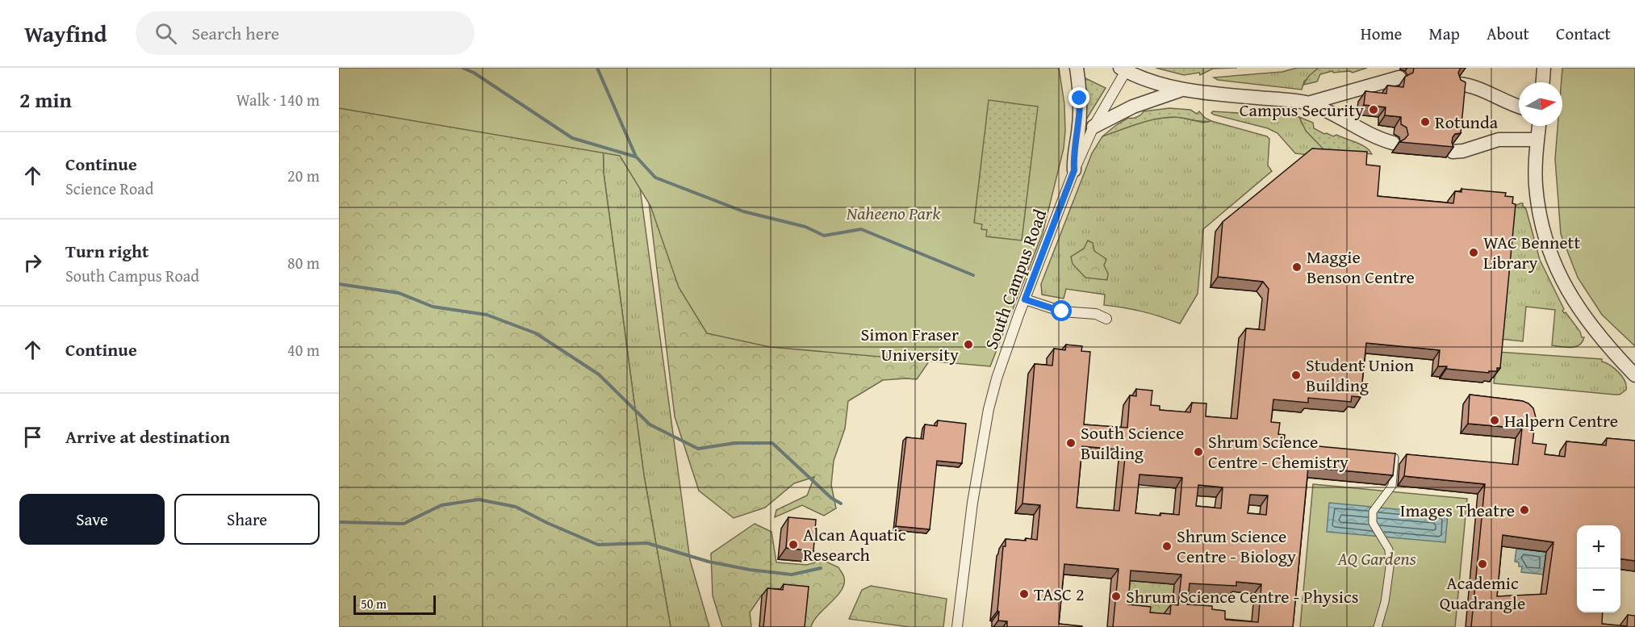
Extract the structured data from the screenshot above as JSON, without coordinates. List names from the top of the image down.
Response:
{
  "streets": {
    "street": ["South Campus Road"]
  },
  "parks": ["Naheeno Park", "AQ Gardens"],
  "places": [
    "Campus Security",
    "Rotunda",
    "WAC Bennett Library",
    "Maggie Benson Centre",
    "Simon Fraser University",
    "Student Union Building",
    "Halpern Centre",
    "South Science Building",
    "Shrum Science Centre - Chemistry",
    "Images Theatre",
    "Alcan Aquatic Research",
    "Shrum Science Centre - Biology",
    "Academic Quadrangle",
    "TASC 2",
    "Shrum Science Centre - Physics"
  ],
  "scale_bar": "50 m",
  "north": "right",
  "page": {
    "header": "Wayfind",
    "search": "Search here",
    "nav": [
      "Home",
      "Map",
      "About",
      "Contact"
    ],
    "heading": ["2 min", "Walk · 140 m"],
    "list": [
      ["Continue", "Science Road", "20 m"],
      ["Turn right", "South Campus Road", "80 m"],
      ["Continue", "40 m"],
      "Arrive at destination"
    ],
    "buttons": ["Save", "Share"],
    "map_buttons": ["+", "−"],
    "scale": "50 m"
  }
}
